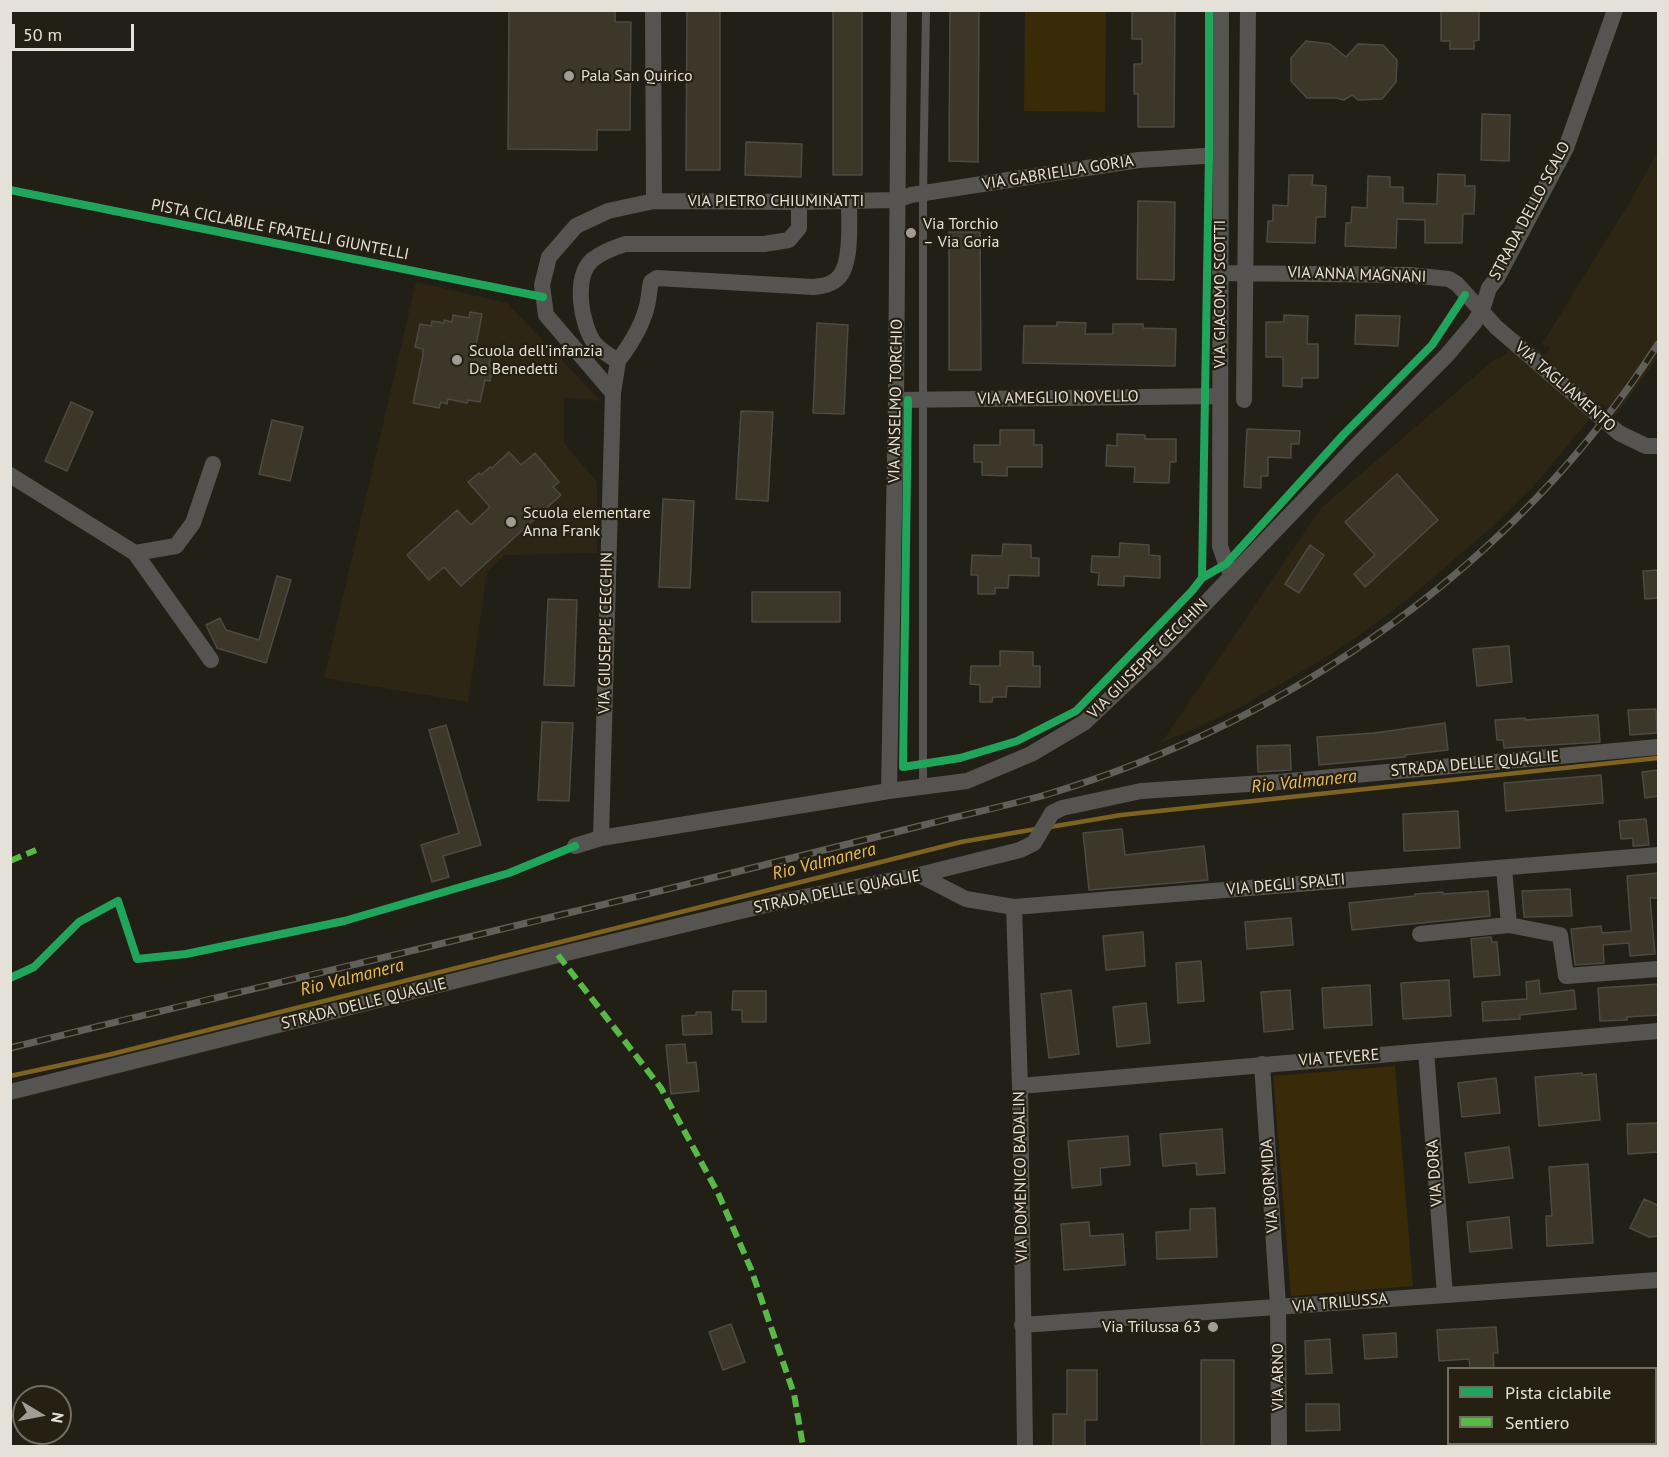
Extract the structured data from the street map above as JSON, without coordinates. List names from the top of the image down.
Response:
{
  "streets": {
    "street": [
      "VIA GABRIELLA GORIA",
      "VIA PIETRO CHIUMINATTI",
      "STRADA DELLO SCALO",
      "VIA ANNA MAGNANI",
      "VIA GIACOMO SCOTTI",
      "VIA TAGLIAMENTO",
      "VIA AMEGLIO NOVELLO",
      "VIA ANSELMO TORCHIO",
      "VIA GIUSEPPE CECCHIN",
      "STRADA DELLE QUAGLIE",
      "VIA DEGLI SPALTI",
      "VIA TEVERE",
      "VIA DORA",
      "VIA DOMENICO BADALIN",
      "VIA BORMIDA",
      "VIA TRILUSSA",
      "VIA ARNO"
    ],
    "cycle path": ["PISTA CICLABILE FRATELLI GIUNTELLI"]
  },
  "crossings": [
    ["VIA GABRIELLA GORIA", "VIA PIETRO CHIUMINATTI"],
    ["VIA GABRIELLA GORIA", "VIA GIACOMO SCOTTI"],
    ["VIA GABRIELLA GORIA", "VIA ANSELMO TORCHIO"],
    ["VIA PIETRO CHIUMINATTI", "VIA ANSELMO TORCHIO"],
    ["VIA PIETRO CHIUMINATTI", "VIA GIUSEPPE CECCHIN"],
    ["STRADA DELLO SCALO", "VIA ANNA MAGNANI"],
    ["STRADA DELLO SCALO", "VIA TAGLIAMENTO"],
    ["STRADA DELLO SCALO", "VIA GIUSEPPE CECCHIN"],
    ["VIA ANNA MAGNANI", "VIA GIACOMO SCOTTI"],
    ["VIA ANNA MAGNANI", "VIA TAGLIAMENTO"],
    ["VIA ANNA MAGNANI", "VIA GIUSEPPE CECCHIN"],
    ["VIA GIACOMO SCOTTI", "VIA AMEGLIO NOVELLO"],
    ["VIA GIACOMO SCOTTI", "VIA GIUSEPPE CECCHIN"],
    ["VIA TAGLIAMENTO", "VIA GIUSEPPE CECCHIN"],
    ["VIA AMEGLIO NOVELLO", "VIA ANSELMO TORCHIO"],
    ["VIA ANSELMO TORCHIO", "VIA GIUSEPPE CECCHIN"],
    ["STRADA DELLE QUAGLIE", "VIA DEGLI SPALTI"],
    ["VIA DEGLI SPALTI", "VIA DOMENICO BADALIN"],
    ["VIA TEVERE", "VIA DORA"],
    ["VIA TEVERE", "VIA DOMENICO BADALIN"],
    ["VIA TEVERE", "VIA BORMIDA"],
    ["VIA DORA", "VIA TRILUSSA"],
    ["VIA DOMENICO BADALIN", "VIA TRILUSSA"],
    ["VIA BORMIDA", "VIA TRILUSSA"],
    ["VIA BORMIDA", "VIA ARNO"],
    ["VIA TRILUSSA", "VIA ARNO"]
  ],
  "water": ["Rio Valmanera"],
  "places": [
    "Pala San Quirico",
    "Via Torchio – Via Goria",
    "Scuola dell'infanzia De Benedetti",
    "Scuola elementare Anna Frank",
    "Via Trilussa 63"
  ],
  "legend": ["Pista ciclabile", "Sentiero"],
  "scale_bar": "50 m",
  "north": "right"
}
